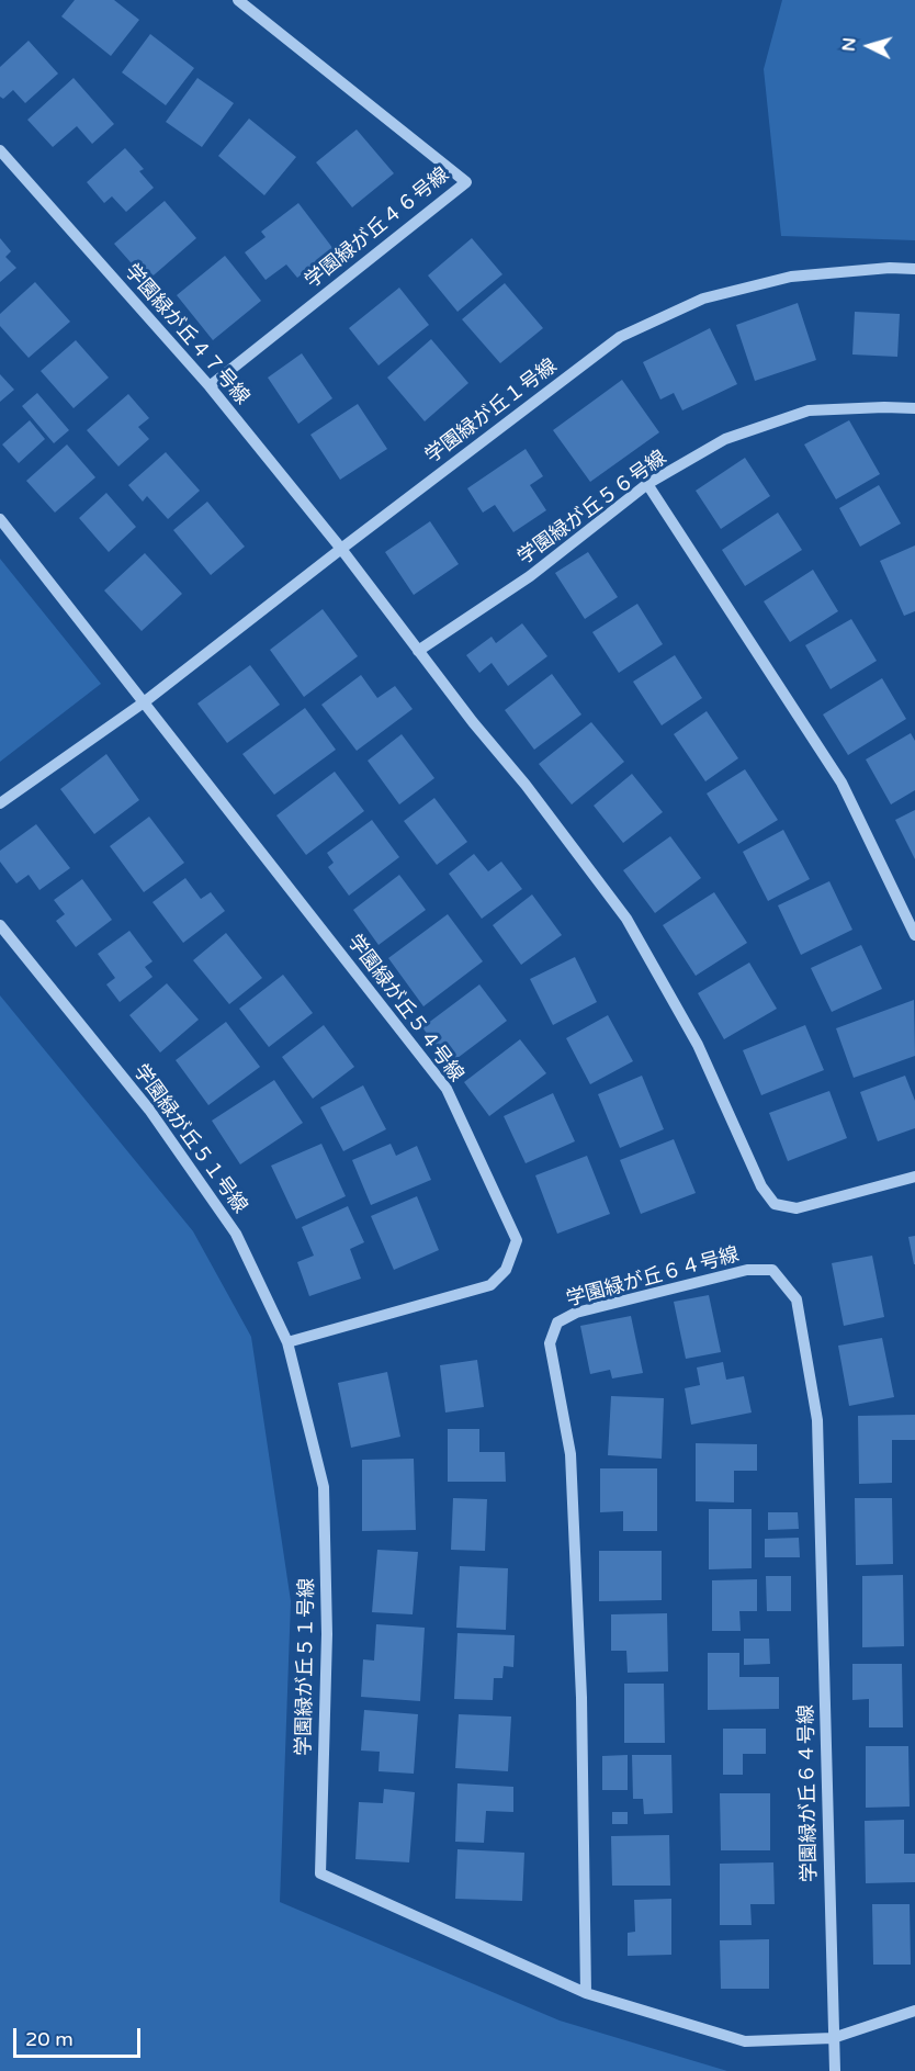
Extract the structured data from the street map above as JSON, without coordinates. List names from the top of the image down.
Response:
{
  "streets": {
    "street": [
      "学園緑が丘４６号線",
      "学園緑が丘４７号線",
      "学園緑が丘１号線",
      "学園緑が丘５６号線",
      "学園緑が丘５４号線",
      "学園緑が丘５１号線",
      "学園緑が丘６４号線"
    ]
  },
  "crossings": [
    ["学園緑が丘４６号線", "学園緑が丘４７号線"],
    ["学園緑が丘４７号線", "学園緑が丘１号線"],
    ["学園緑が丘４７号線", "学園緑が丘５６号線"],
    ["学園緑が丘１号線", "学園緑が丘５４号線"],
    ["学園緑が丘５４号線", "学園緑が丘５１号線"],
    ["学園緑が丘５１号線", "学園緑が丘６４号線"]
  ],
  "scale_bar": "20 m",
  "north": "left"
}
